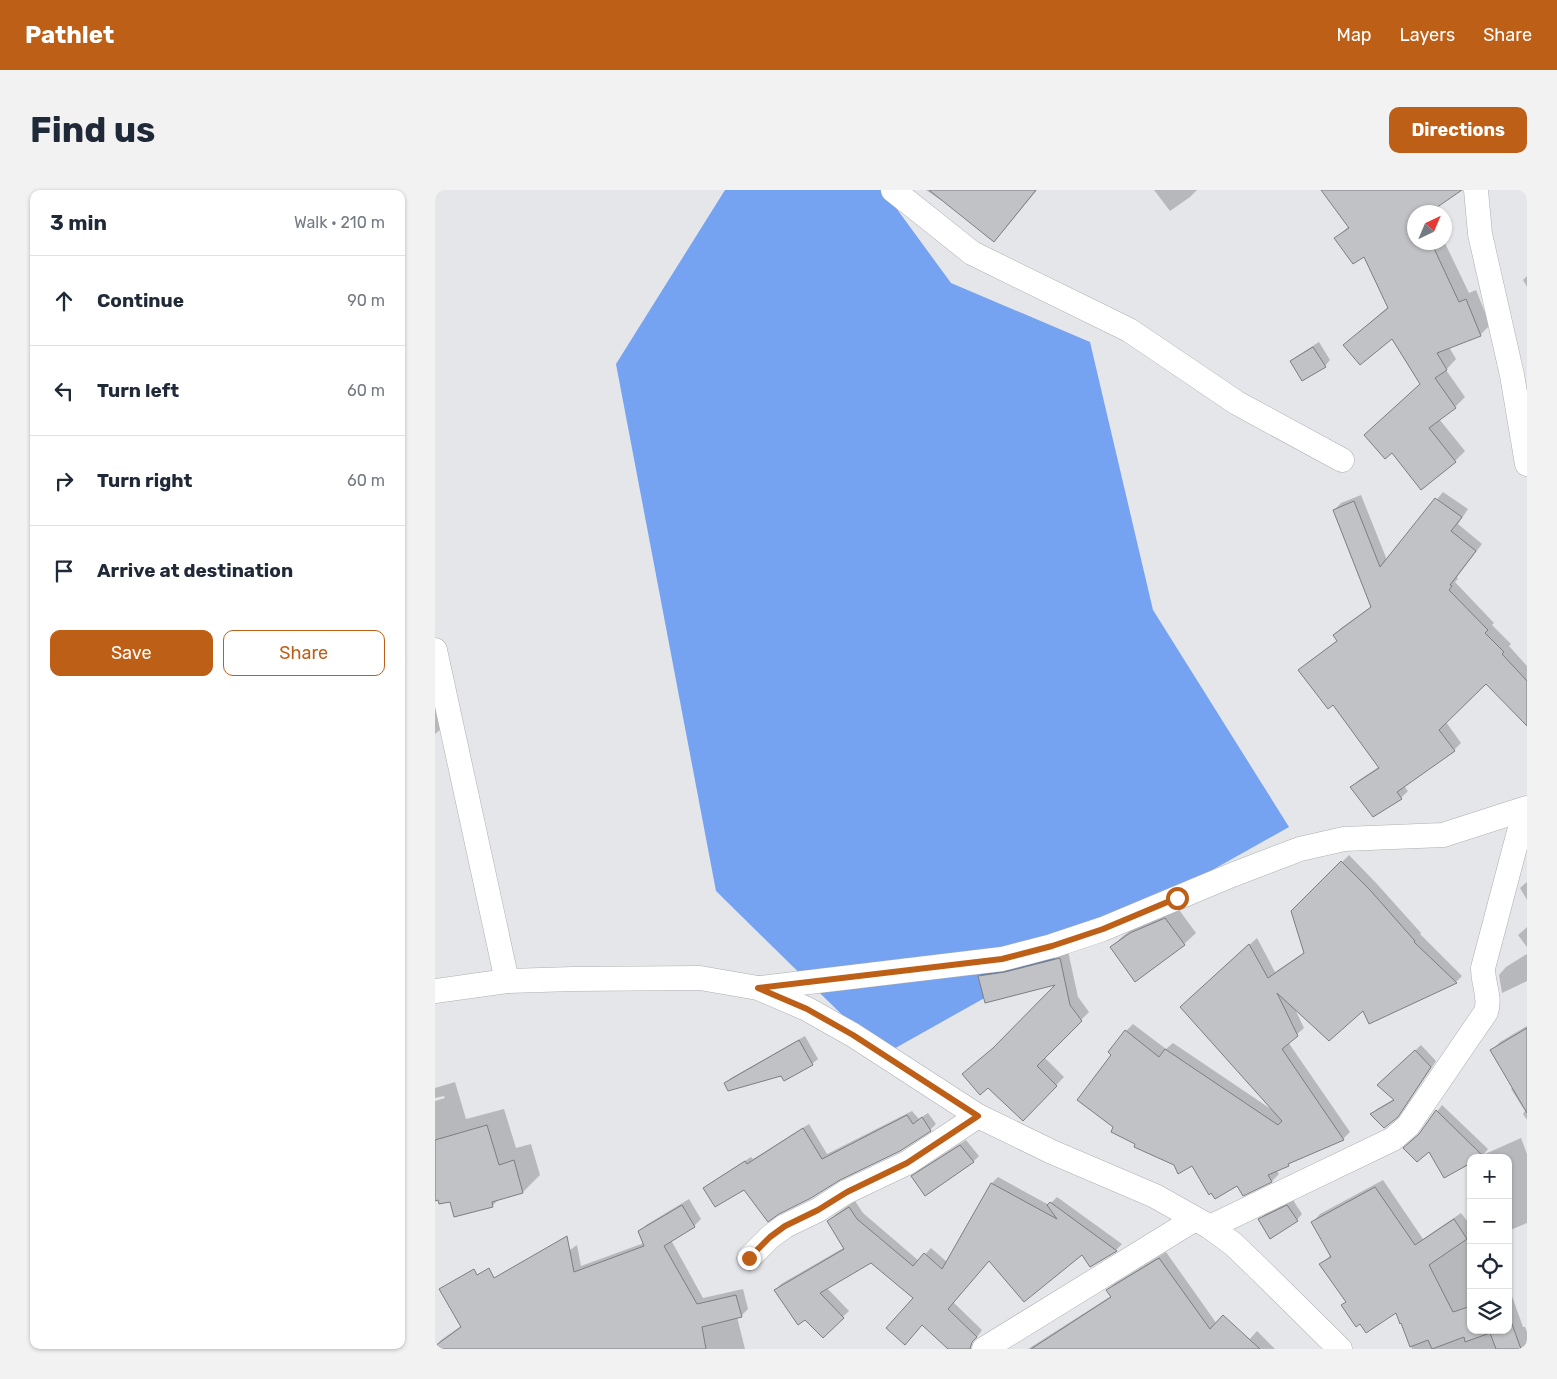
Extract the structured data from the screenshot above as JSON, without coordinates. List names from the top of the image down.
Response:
{
  "north": "top right",
  "page": {
    "header": "Pathlet",
    "nav": ["Map", "Layers", "Share"],
    "buttons": [
      "Directions",
      ["Save", "Share"]
    ],
    "title": "Find us",
    "heading": ["3 min", "Walk · 210 m"],
    "list": [
      ["Continue", "90 m"],
      ["Turn left", "60 m"],
      ["Turn right", "60 m"],
      "Arrive at destination"
    ],
    "map_buttons": ["+", "−"]
  }
}
